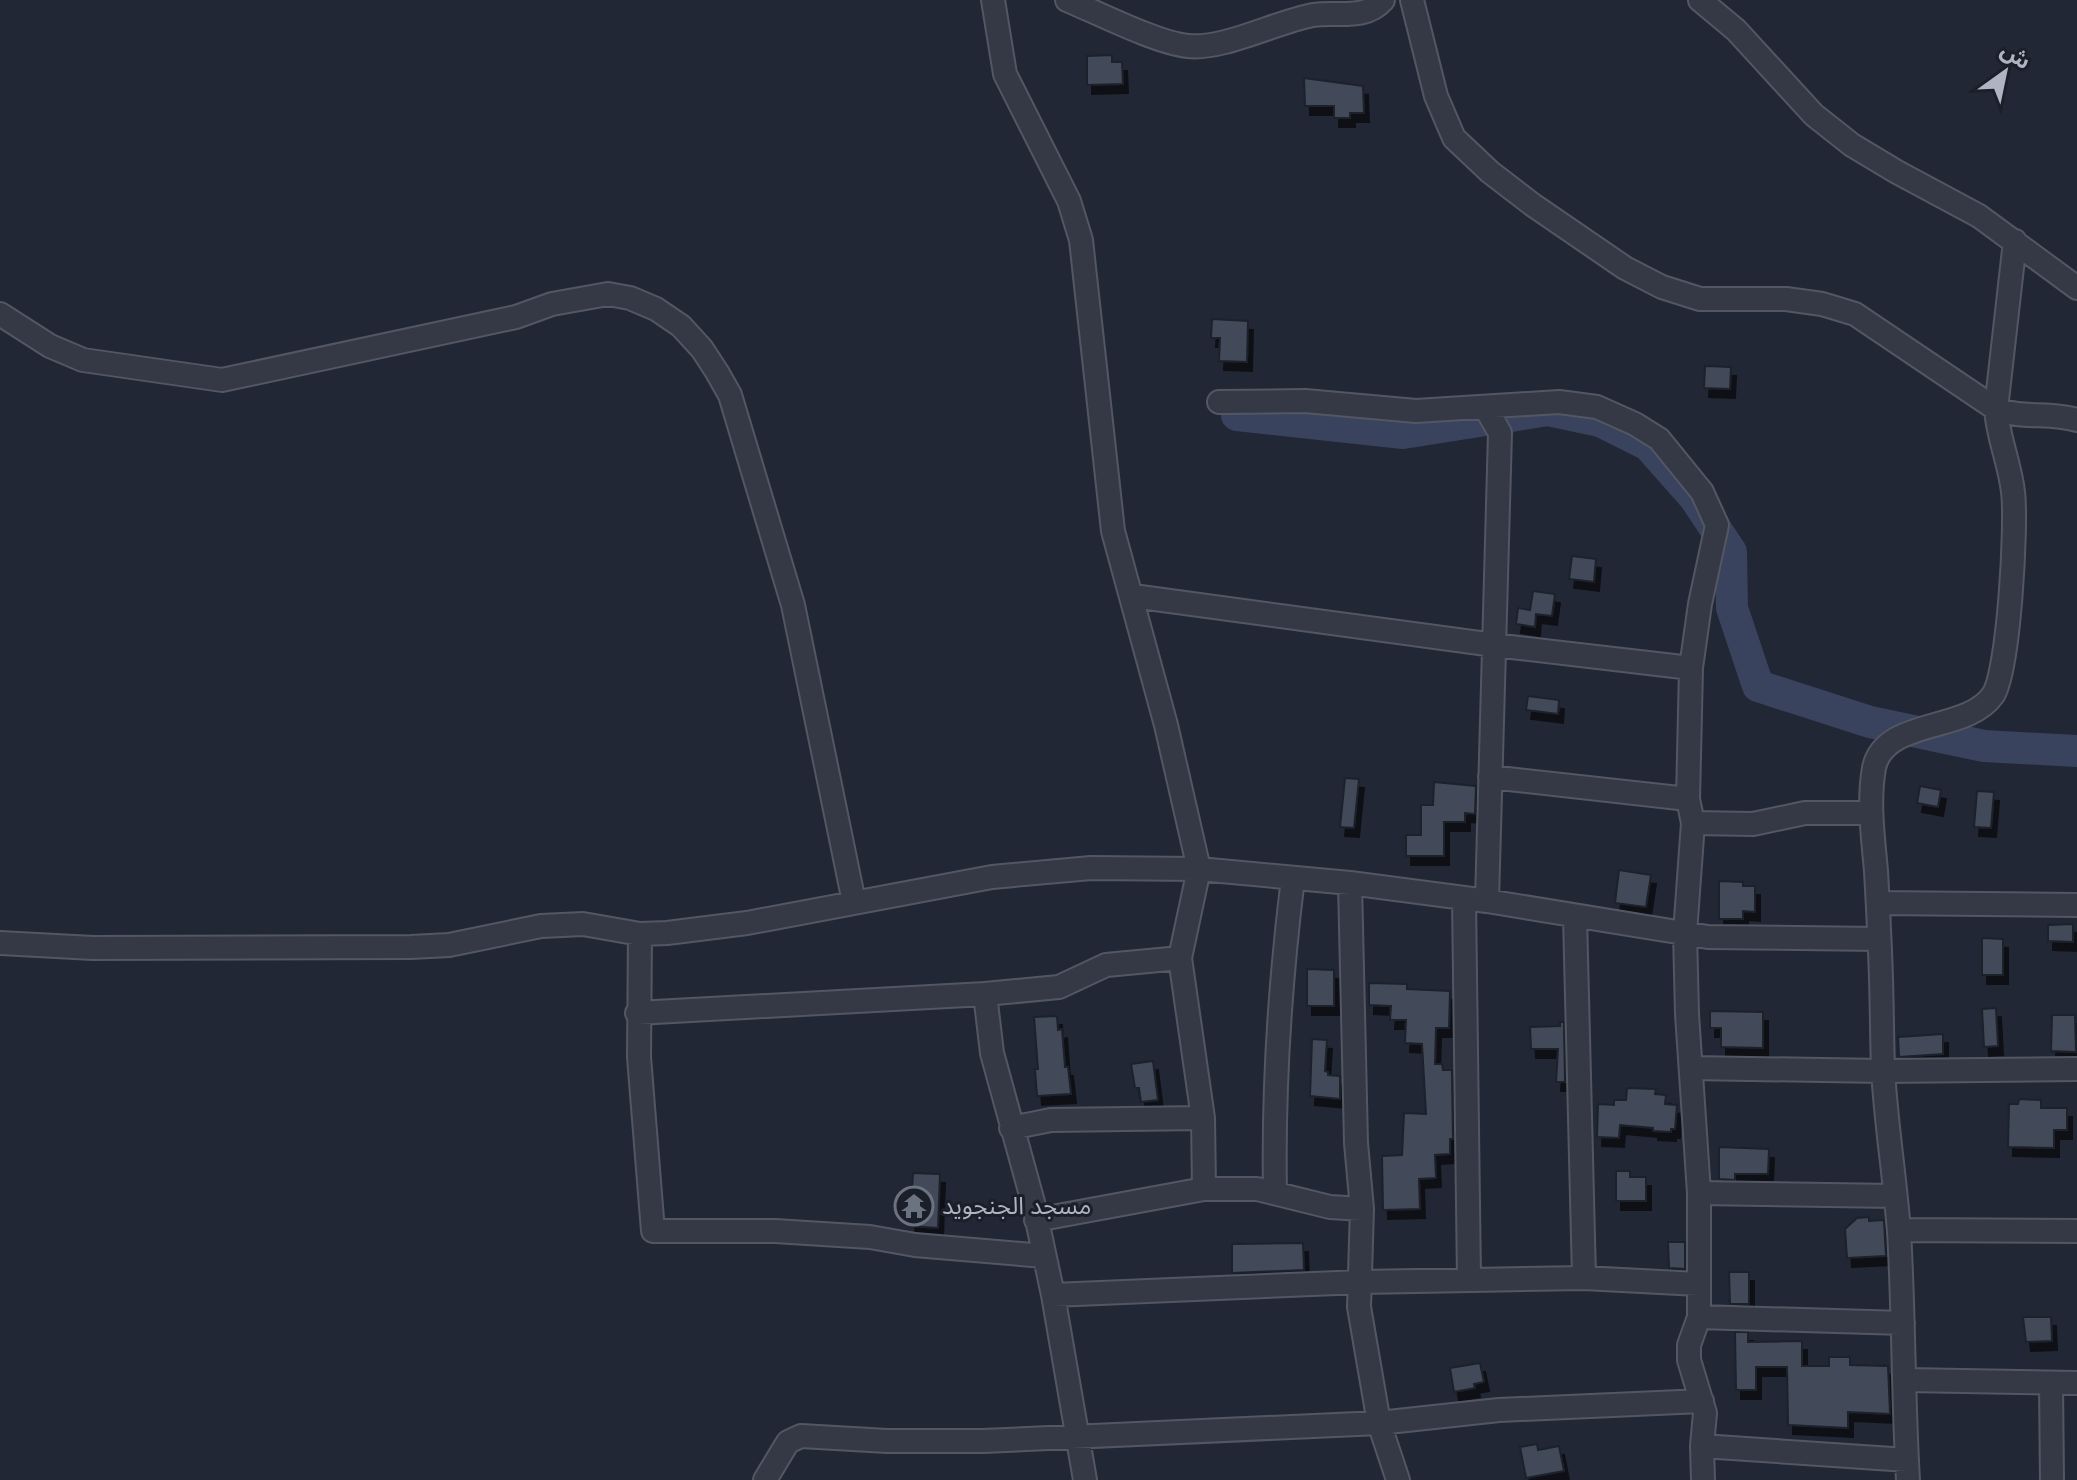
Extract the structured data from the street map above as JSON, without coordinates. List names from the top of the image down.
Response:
{
  "places": {
    "temple": ["مسجد الجنجويد"]
  },
  "north": "top right"
}
